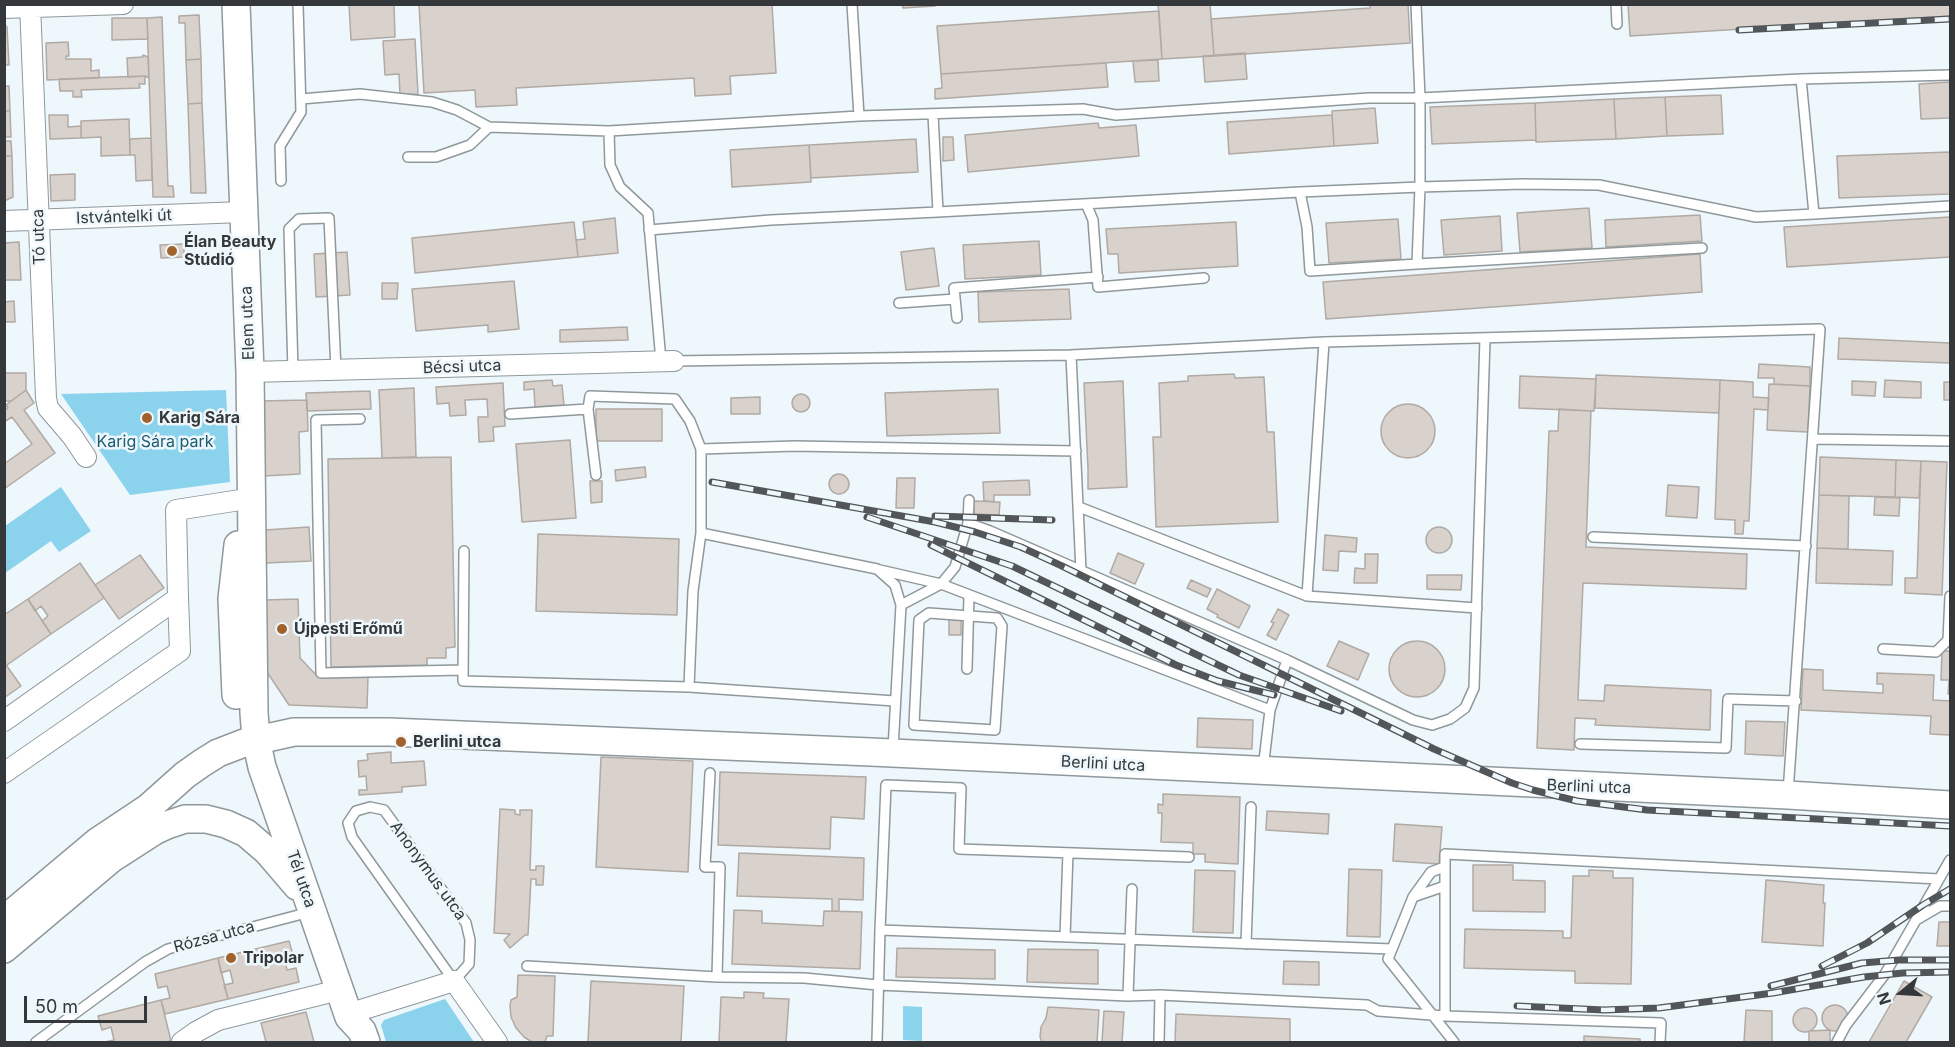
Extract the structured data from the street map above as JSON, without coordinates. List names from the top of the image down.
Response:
{
  "streets": {
    "street": [
      "Istvántelki út",
      "Tó utca",
      "Elem utca",
      "Bécsi utca",
      "Berlini utca",
      "Anonymus utca",
      "Tél utca"
    ],
    "lane": ["Rózsa utca"]
  },
  "crossings": [
    ["Istvántelki út", "Tó utca"],
    ["Istvántelki út", "Elem utca"],
    ["Elem utca", "Bécsi utca"],
    ["Elem utca", "Berlini utca"],
    ["Elem utca", "Tél utca"],
    ["Berlini utca", "Tél utca"],
    ["Tél utca", "Rózsa utca"]
  ],
  "parks": ["Karig Sára park"],
  "places": [
    "Élan Beauty Stúdió",
    "Karig Sára",
    "Újpesti Erőmű",
    "Berlini utca",
    "Tripolar"
  ],
  "scale_bar": "50 m",
  "north": "left"
}
